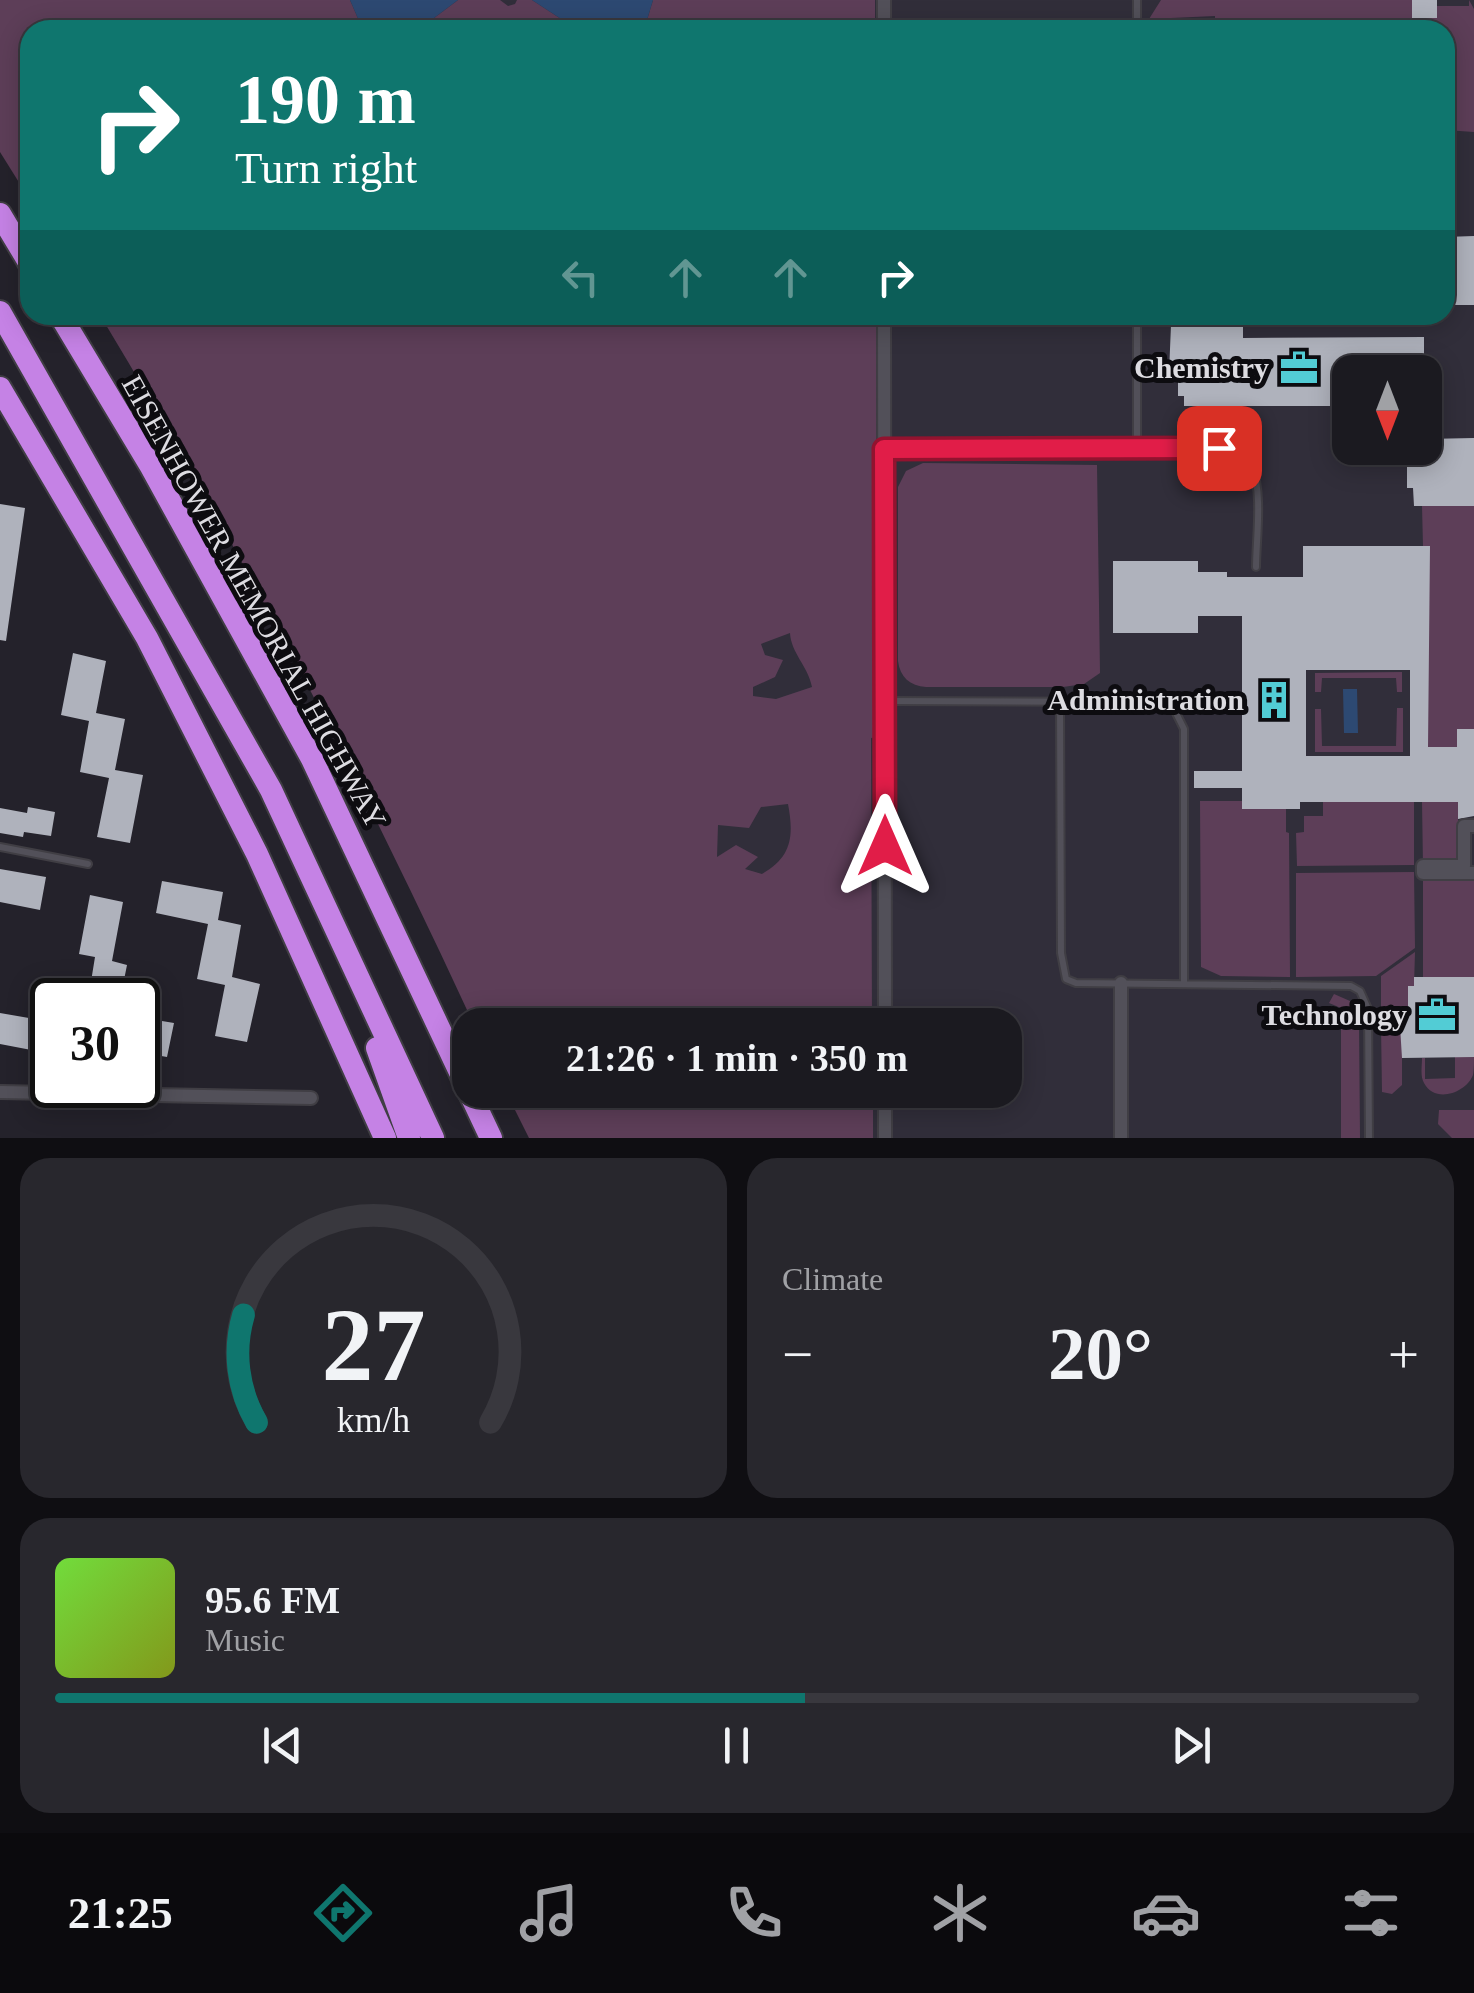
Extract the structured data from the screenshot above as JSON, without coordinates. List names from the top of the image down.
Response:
{
  "streets": {
    "highway": ["EISENHOWER MEMORIAL HIGHWAY"]
  },
  "places": {
    "office": ["Chemistry", "Technology"],
    "building": ["Administration"]
  },
  "north": "bottom",
  "page": {
    "turn": ["190 m", "Turn right"],
    "limit": "30",
    "trip": "21:26 · 1 min · 350 m",
    "tile": "Climate",
    "heat": ["−", "20°", "+"],
    "song": ["95.6 FM", "Music"],
    "tabs": "21:25",
    "gauge": ["27", "km/h"]
  }
}
